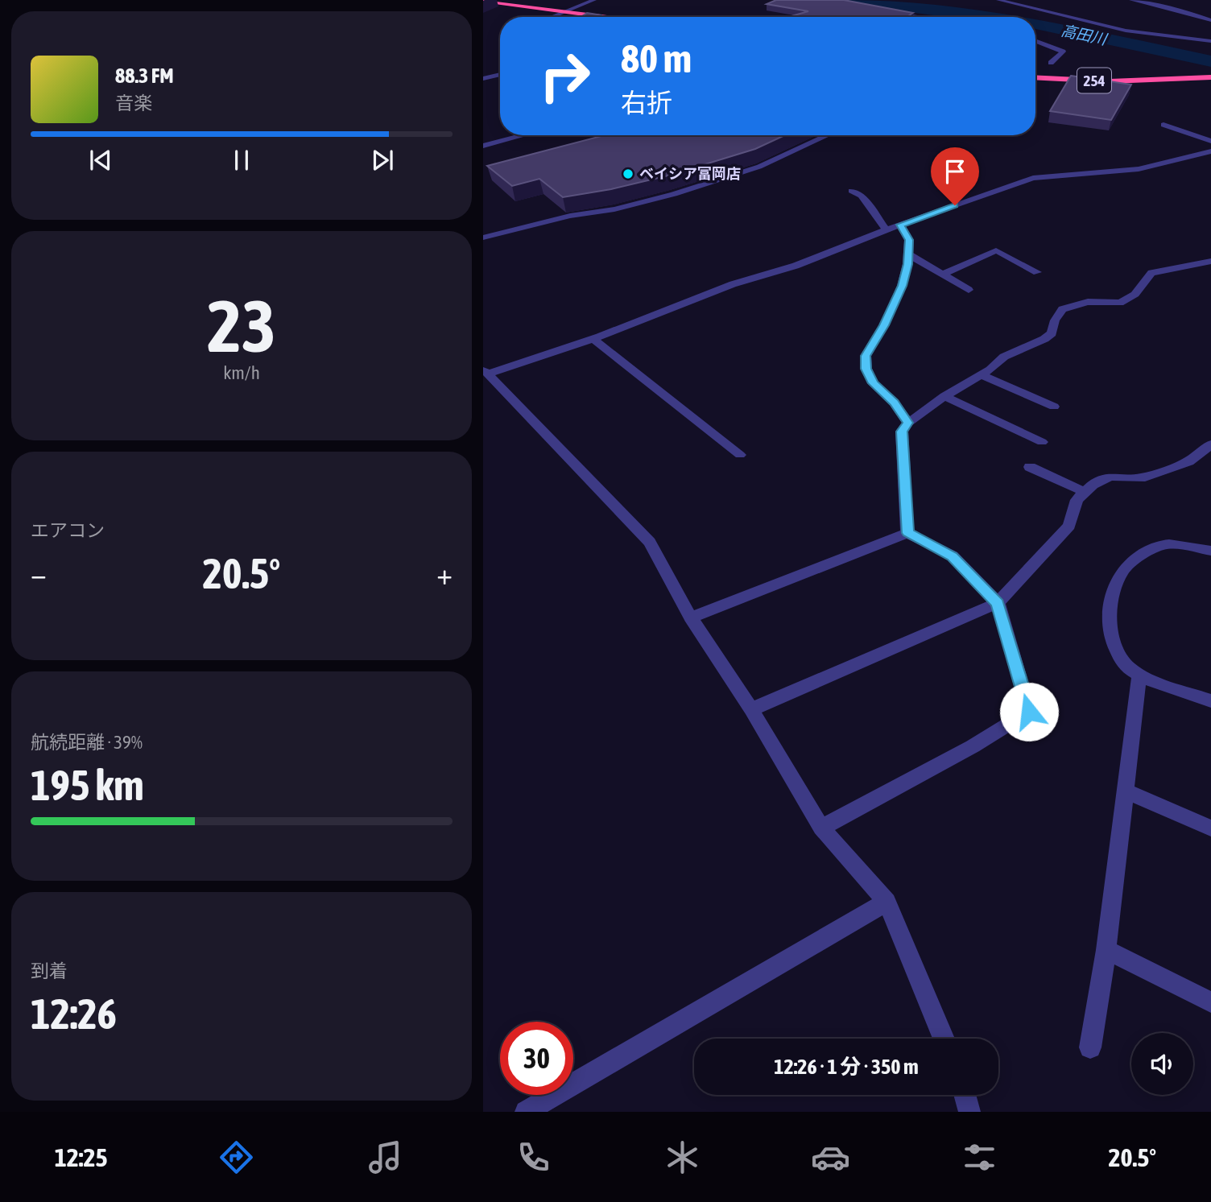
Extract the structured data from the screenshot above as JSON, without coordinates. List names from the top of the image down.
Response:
{
  "streets": {
    "highway": ["254"]
  },
  "water": ["高田川"],
  "places": ["ベイシア富岡店"],
  "page": {
    "turn": ["80 m", "右折"],
    "song": ["88.3 FM", "音楽"],
    "tile": [
      ["23", "km/h"],
      "エアコン",
      ["航続距離 · 39%", "195 km"],
      ["到着", "12:26"]
    ],
    "heat": ["−", "20.5°", "+"],
    "limit": "30",
    "trip": "12:26 · 1 分 · 350 m",
    "tabs": ["12:25", "20.5°"]
  }
}
